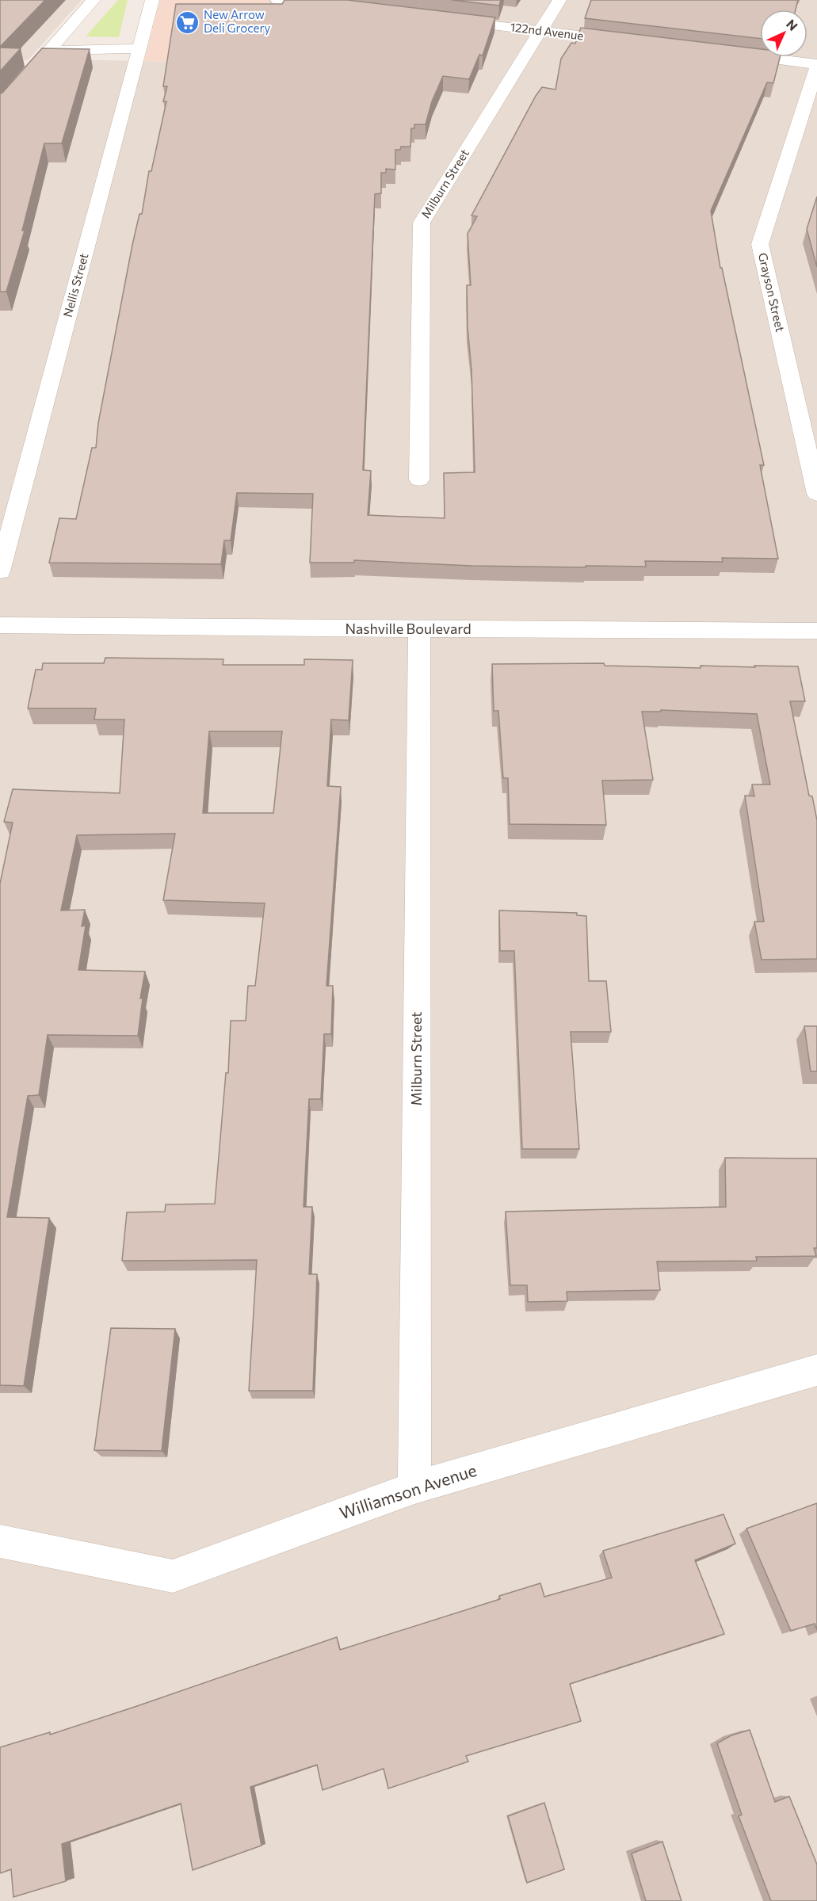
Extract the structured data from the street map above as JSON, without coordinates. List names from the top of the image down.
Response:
{
  "streets": {
    "street": [
      "122nd Avenue",
      "Milburn Street",
      "Nellis Street",
      "Grayson Street",
      "Nashville Boulevard",
      "Williamson Avenue"
    ]
  },
  "crossings": [
    ["122nd Avenue", "Milburn Street"],
    ["Milburn Street", "Nashville Boulevard"],
    ["Milburn Street", "Williamson Avenue"]
  ],
  "places": {
    "supermarket": ["New Arrow Deli Grocery"]
  },
  "north": "top right"
}
